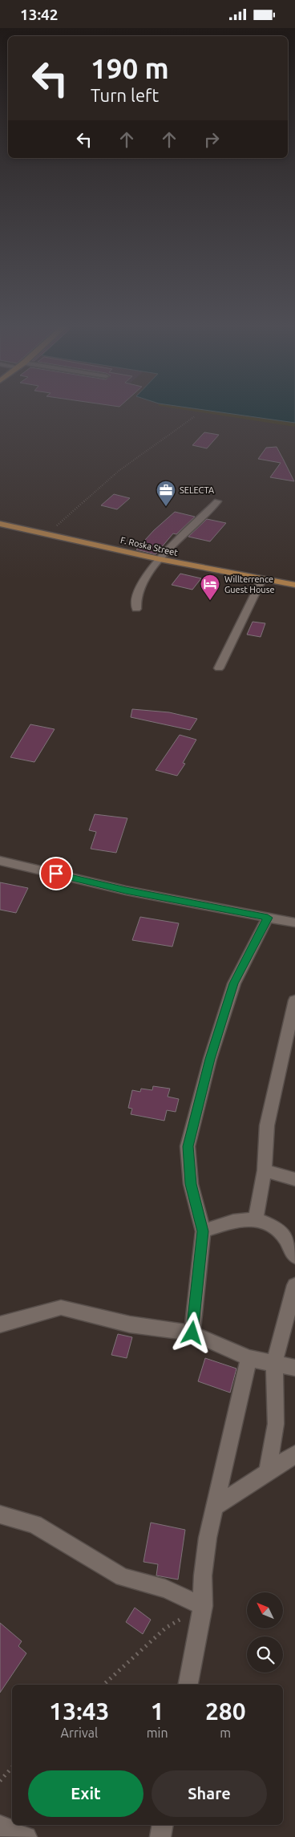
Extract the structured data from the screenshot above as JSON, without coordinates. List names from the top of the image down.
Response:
{
  "streets": {
    "main road": ["F. Roska Street"]
  },
  "places": {
    "office": ["SELECTA"],
    "hotel": ["Willterrence Guest House"]
  },
  "north": "top left",
  "page": {
    "status": "13:42",
    "turn": ["190 m", "Turn left"],
    "eta": [
      "13:43",
      "Arrival",
      "1",
      "min",
      "280",
      "m"
    ],
    "buttons": ["Exit", "Share"]
  }
}
